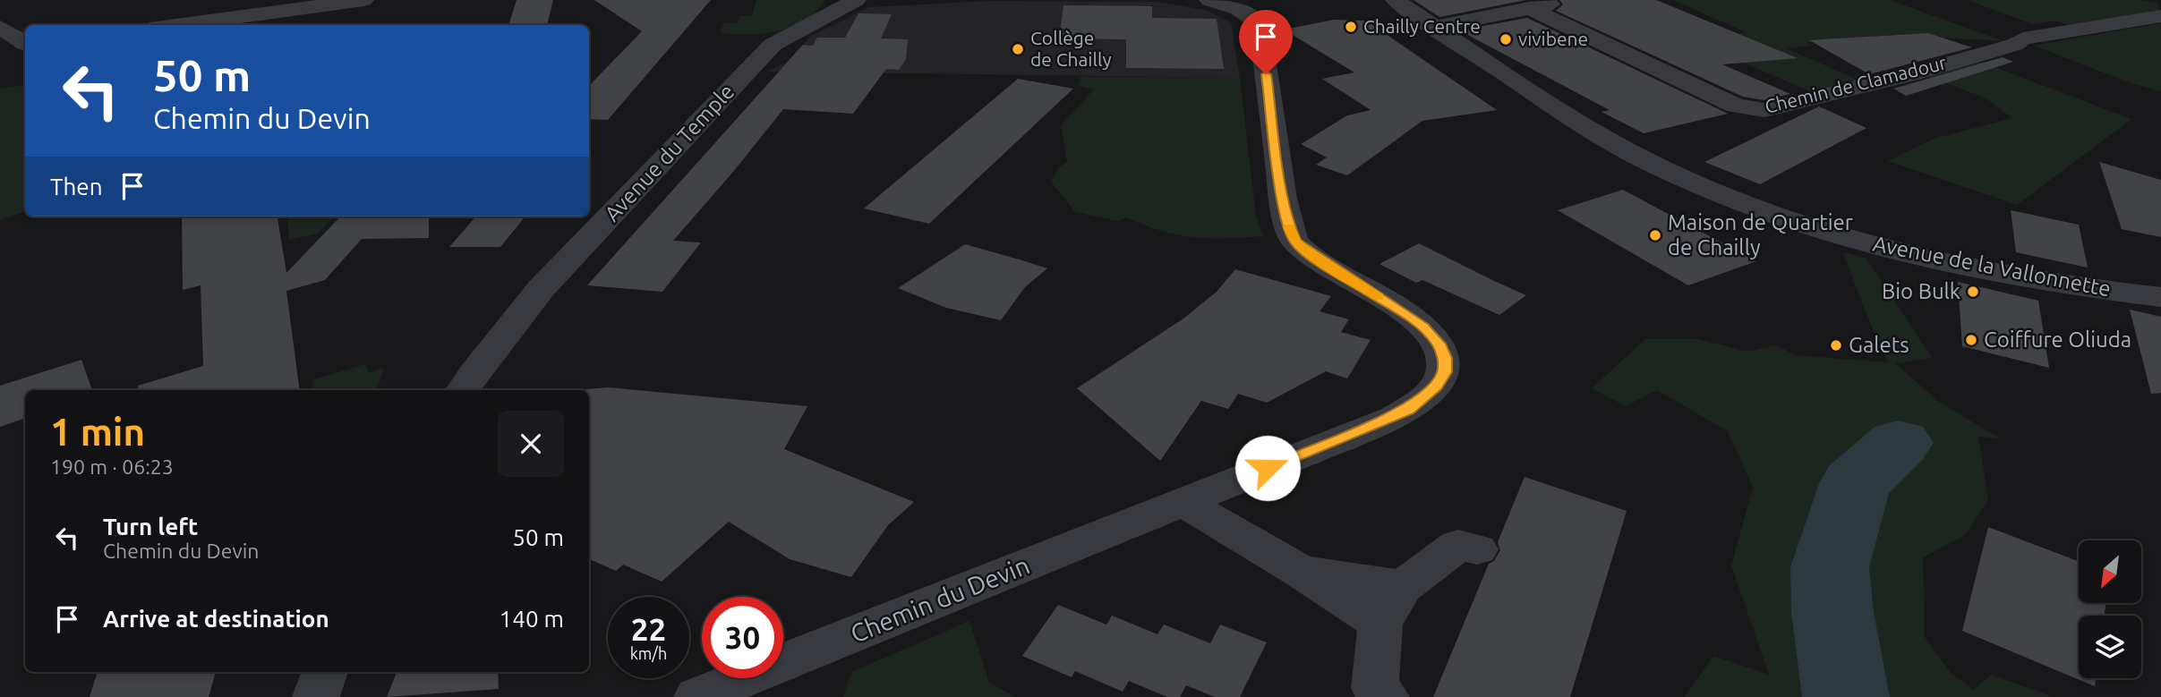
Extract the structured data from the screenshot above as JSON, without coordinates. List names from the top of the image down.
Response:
{
  "streets": {
    "street": [
      "Chemin de Clamadour",
      "Avenue du Temple",
      "Avenue de la Vallonnette",
      "Chemin du Devin"
    ]
  },
  "places": [
    "Chailly Centre",
    "vivibene",
    "Collège de Chailly",
    "Maison de Quartier de Chailly",
    "Bio Bulk",
    "Coiffure Oliuda",
    "Galets"
  ],
  "north": "bottom left",
  "page": {
    "turn": ["50 m", "Chemin du Devin"],
    "then": "Then",
    "heading": ["1 min", "190 m · 06:23"],
    "list": [
      {
        "name": "Turn left",
        "note": "Chemin du Devin",
        "value": "50 m"
      },
      {
        "name": "Arrive at destination",
        "value": "140 m"
      }
    ],
    "speed": "22 km/h",
    "limit": "30"
  }
}
